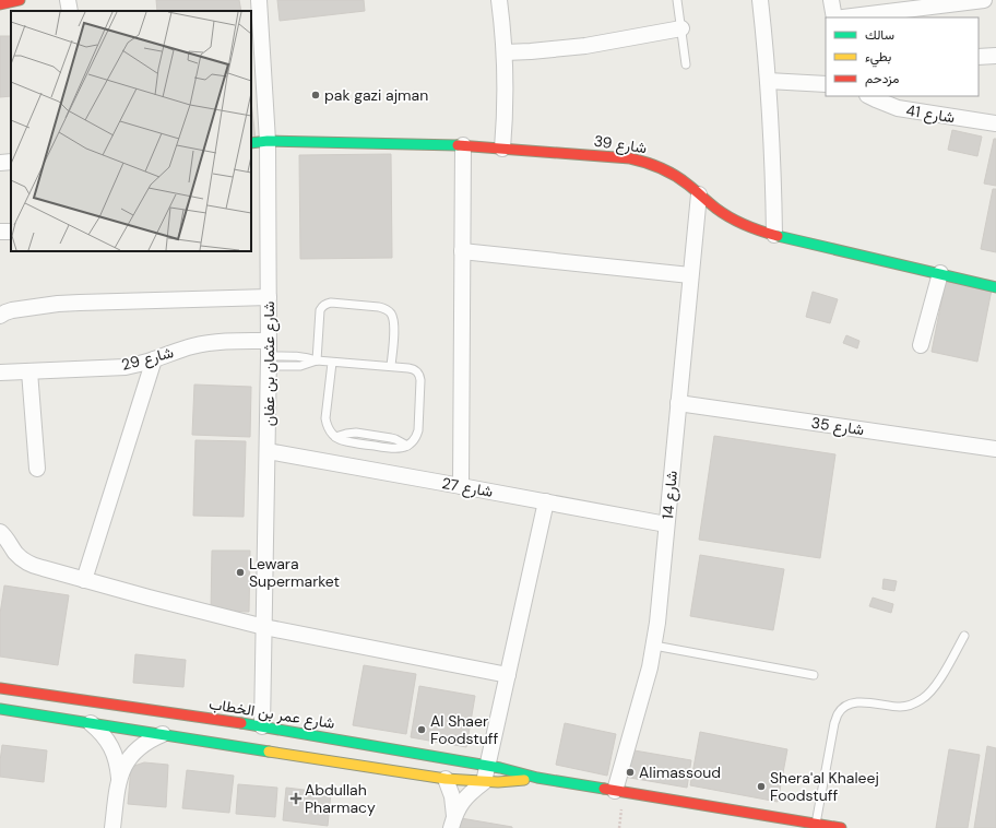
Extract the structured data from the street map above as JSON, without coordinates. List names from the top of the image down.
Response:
{
  "streets": {
    "street": [
      "شارع 41",
      "شارع 39",
      "شارع 29",
      "شارع عثمان بن عفان",
      "شارع 35",
      "شارع 27",
      "شارع 14",
      "شارع عمر بن الخطاب"
    ]
  },
  "crossings": [
    ["شارع 39", "شارع عثمان بن عفان"],
    ["شارع 39", "شارع 14"],
    ["شارع 29", "شارع عثمان بن عفان"],
    ["شارع عثمان بن عفان", "شارع 27"],
    ["شارع عثمان بن عفان", "شارع عمر بن الخطاب"],
    ["شارع 35", "شارع 14"],
    ["شارع 27", "شارع 14"],
    ["شارع 14", "شارع عمر بن الخطاب"]
  ],
  "places": {
    "other": [
      "pak gazi ajman",
      "Lewara Supermarket",
      "Al Shaer Foodstuff",
      "Alimassoud",
      "Shera'al Khaleej Foodstuff"
    ],
    "health": ["Abdullah Pharmacy"]
  },
  "legend": ["سالك", "بطيء", "مزدحم"]
}
